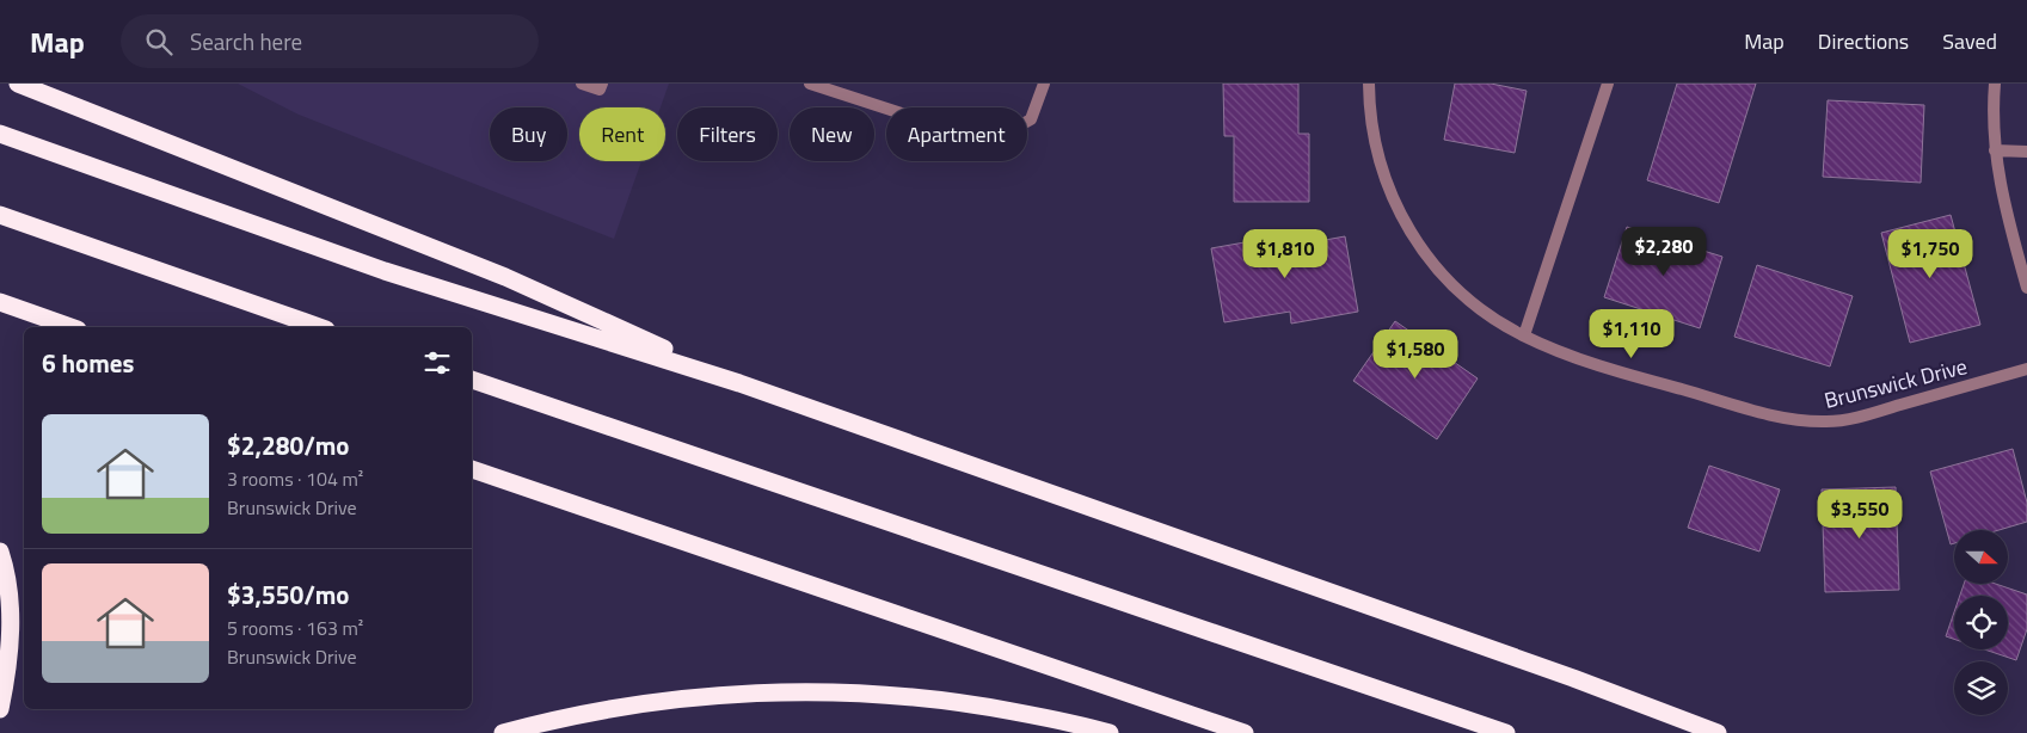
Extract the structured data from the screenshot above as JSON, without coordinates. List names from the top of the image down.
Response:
{
  "streets": {
    "street": ["Brunswick Drive"]
  },
  "north": "right",
  "page": {
    "header": "Map",
    "search": "Search here",
    "nav": ["Map", "Directions", "Saved"],
    "chip": [
      "Buy",
      "Rent",
      "Filters",
      "New",
      "Apartment"
    ],
    "price": [
      "$2,280",
      "$1,810",
      "$1,750",
      "$1,110",
      "$1,580",
      "$3,550"
    ],
    "heading": "6 homes",
    "list": [
      {
        "name": "$2,280/mo",
        "note": "3 rooms · 104 m² · Brunswick Drive"
      },
      {
        "name": "$3,550/mo",
        "note": "5 rooms · 163 m² · Brunswick Drive"
      }
    ]
  }
}
